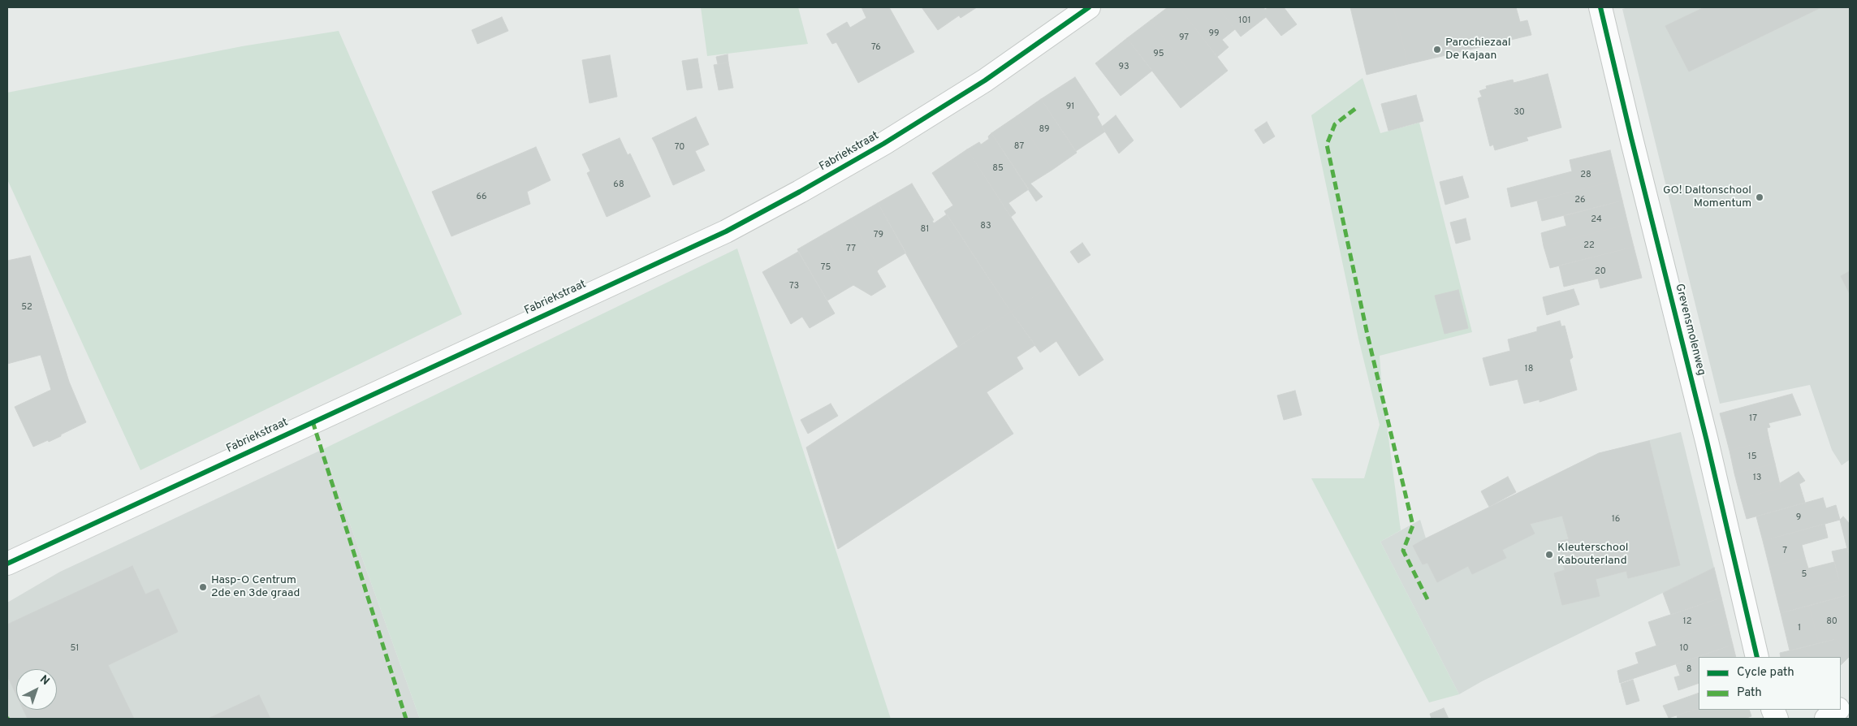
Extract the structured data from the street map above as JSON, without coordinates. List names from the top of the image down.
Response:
{
  "streets": {
    "street": ["Fabriekstraat", "Grevensmolenweg"]
  },
  "places": [
    "Parochiezaal De Kajaan",
    "GO! Daltonschool Momentum",
    "Kleuterschool Kabouterland",
    "Hasp-O Centrum 2de en 3de graad"
  ],
  "house_numbers": [
    "101",
    "99",
    "97",
    "76",
    "95",
    "93",
    "91",
    "30",
    "89",
    "87",
    "70",
    "85",
    "28",
    "68",
    "66",
    "26",
    "24",
    "83",
    "81",
    "79",
    "22",
    "77",
    "75",
    "20",
    "73",
    "52",
    "18",
    "17",
    "15",
    "13",
    "9",
    "16",
    "7",
    "5",
    "12",
    "80",
    "1",
    "51",
    "10",
    "8"
  ],
  "legend": ["Cycle path", "Path"],
  "north": "top right"
}
